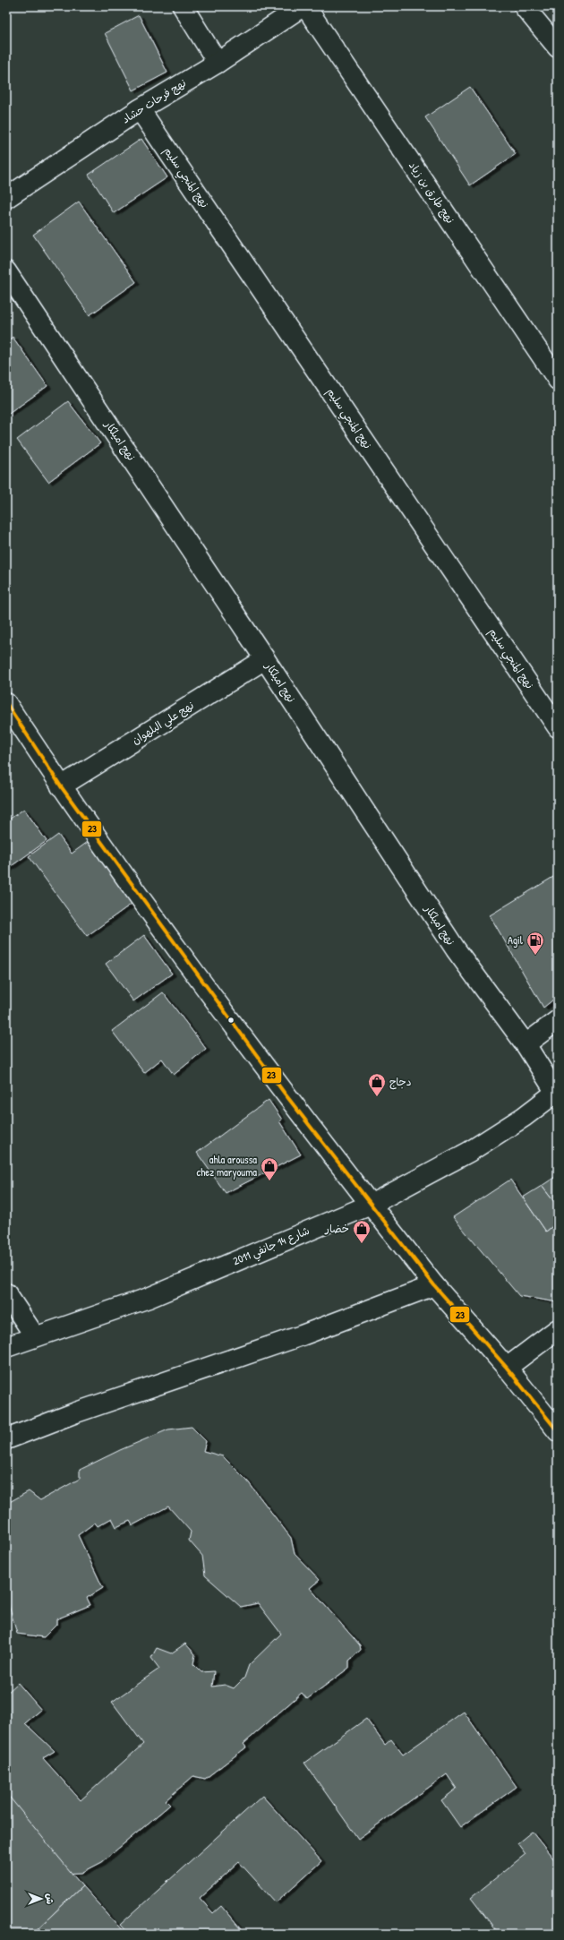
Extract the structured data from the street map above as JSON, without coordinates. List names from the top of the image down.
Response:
{
  "streets": {
    "street": [
      "نهج فرحات حشاد",
      "نهج المنجي سليم",
      "نهج طارق بن زياد",
      "نهج اميلكار",
      "نهج علي البلهوان",
      "شارع 14 جانفي 2011"
    ]
  },
  "crossings": [
    ["نهج فرحات حشاد", "نهج المنجي سليم"],
    ["نهج فرحات حشاد", "نهج طارق بن زياد"],
    ["نهج اميلكار", "نهج علي البلهوان"],
    ["نهج اميلكار", "شارع 14 جانفي 2011"]
  ],
  "places": {
    "fuel station": ["Agil"],
    "shop": ["دجاج", "ahla aroussa chez maryouma", "خضار"]
  },
  "lines": ["transit line 23"],
  "north": "right"
}
